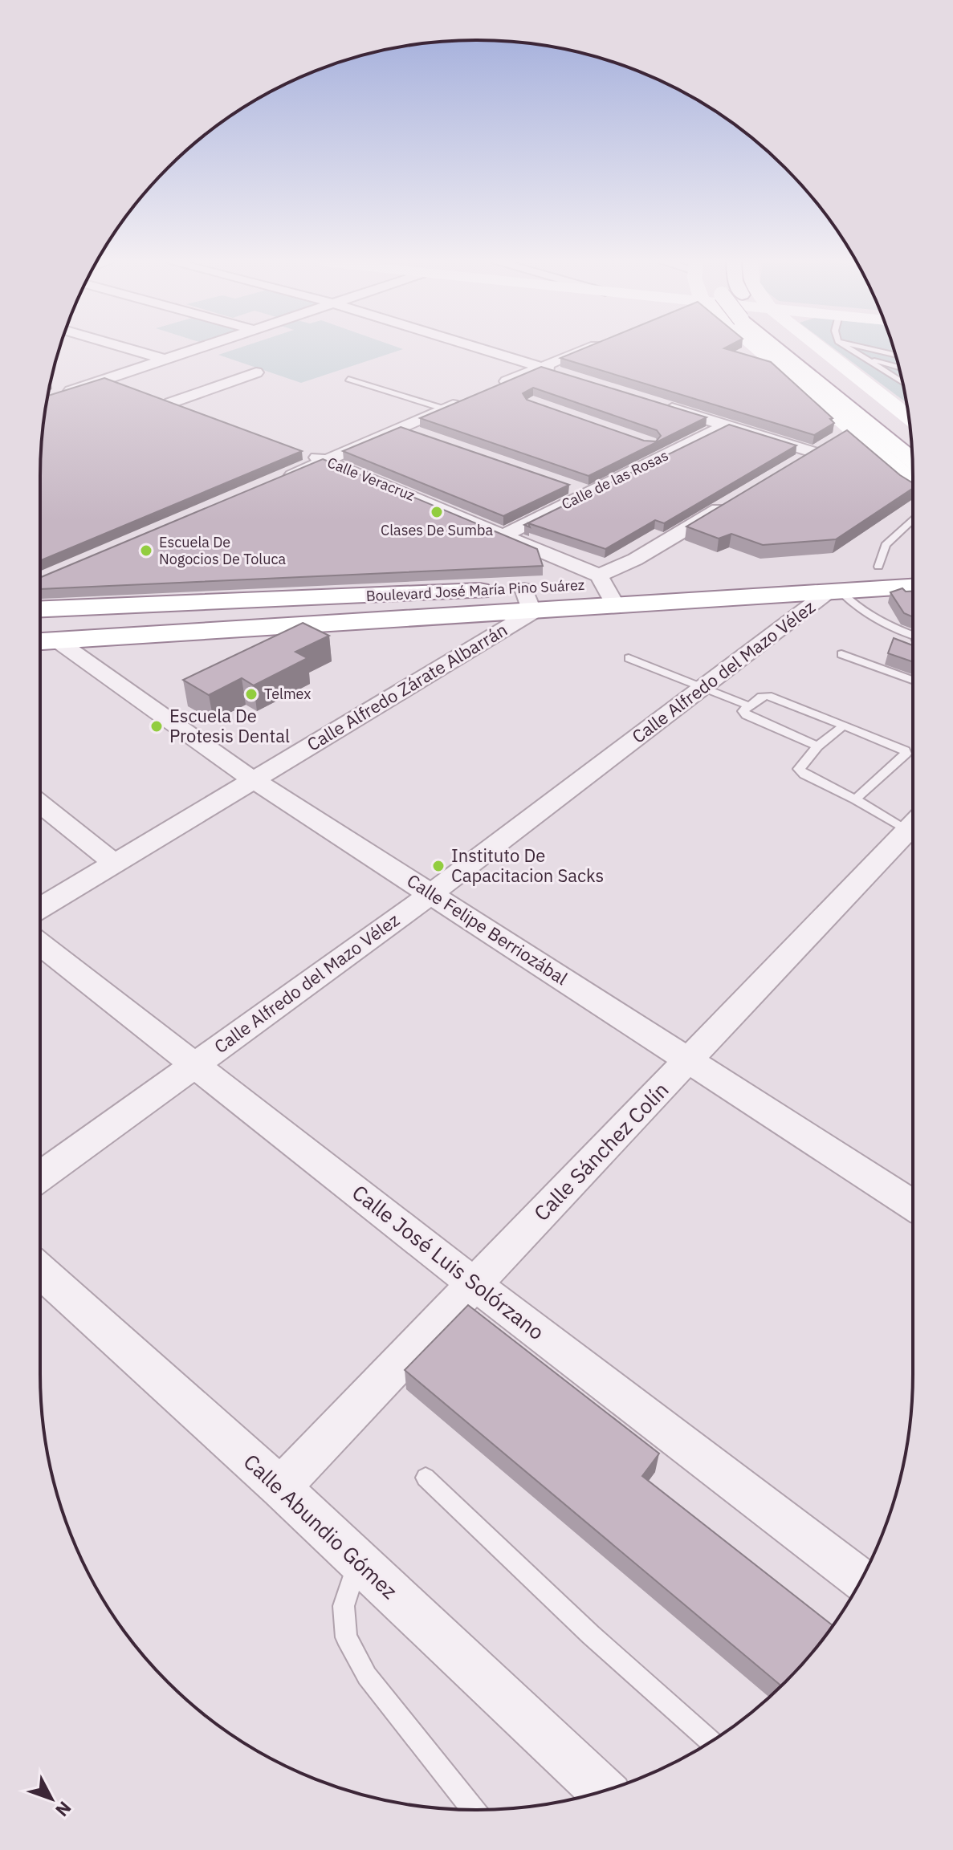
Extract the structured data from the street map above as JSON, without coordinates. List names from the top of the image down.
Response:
{
  "streets": {
    "main road": ["Boulevard José María Pino Suárez"],
    "street": [
      "Calle Veracruz",
      "Calle de las Rosas",
      "Calle Alfredo del Mazo Vélez",
      "Calle Alfredo Zárate Albarrán",
      "Calle Felipe Berriozábal",
      "Calle Sánchez Colín",
      "Calle José Luis Solórzano",
      "Calle Abundio Gómez"
    ]
  },
  "crossings": [
    ["Calle Veracruz", "Calle de las Rosas"],
    ["Calle Veracruz", "Boulevard José María Pino Suárez"],
    ["Boulevard José María Pino Suárez", "Calle Alfredo Zárate Albarrán"],
    ["Boulevard José María Pino Suárez", "Calle Felipe Berriozábal"],
    ["Calle Alfredo del Mazo Vélez", "Calle Felipe Berriozábal"],
    ["Calle Alfredo del Mazo Vélez", "Calle José Luis Solórzano"],
    ["Calle Alfredo Zárate Albarrán", "Calle Felipe Berriozábal"],
    ["Calle Felipe Berriozábal", "Calle Sánchez Colín"],
    ["Calle Sánchez Colín", "Calle José Luis Solórzano"],
    ["Calle Sánchez Colín", "Calle Abundio Gómez"]
  ],
  "places": [
    "Clases De Sumba",
    "Escuela De Nogocios De Toluca",
    "Telmex",
    "Escuela De Protesis Dental",
    "Instituto De Capacitacion Sacks"
  ],
  "north": "bottom right"
}
